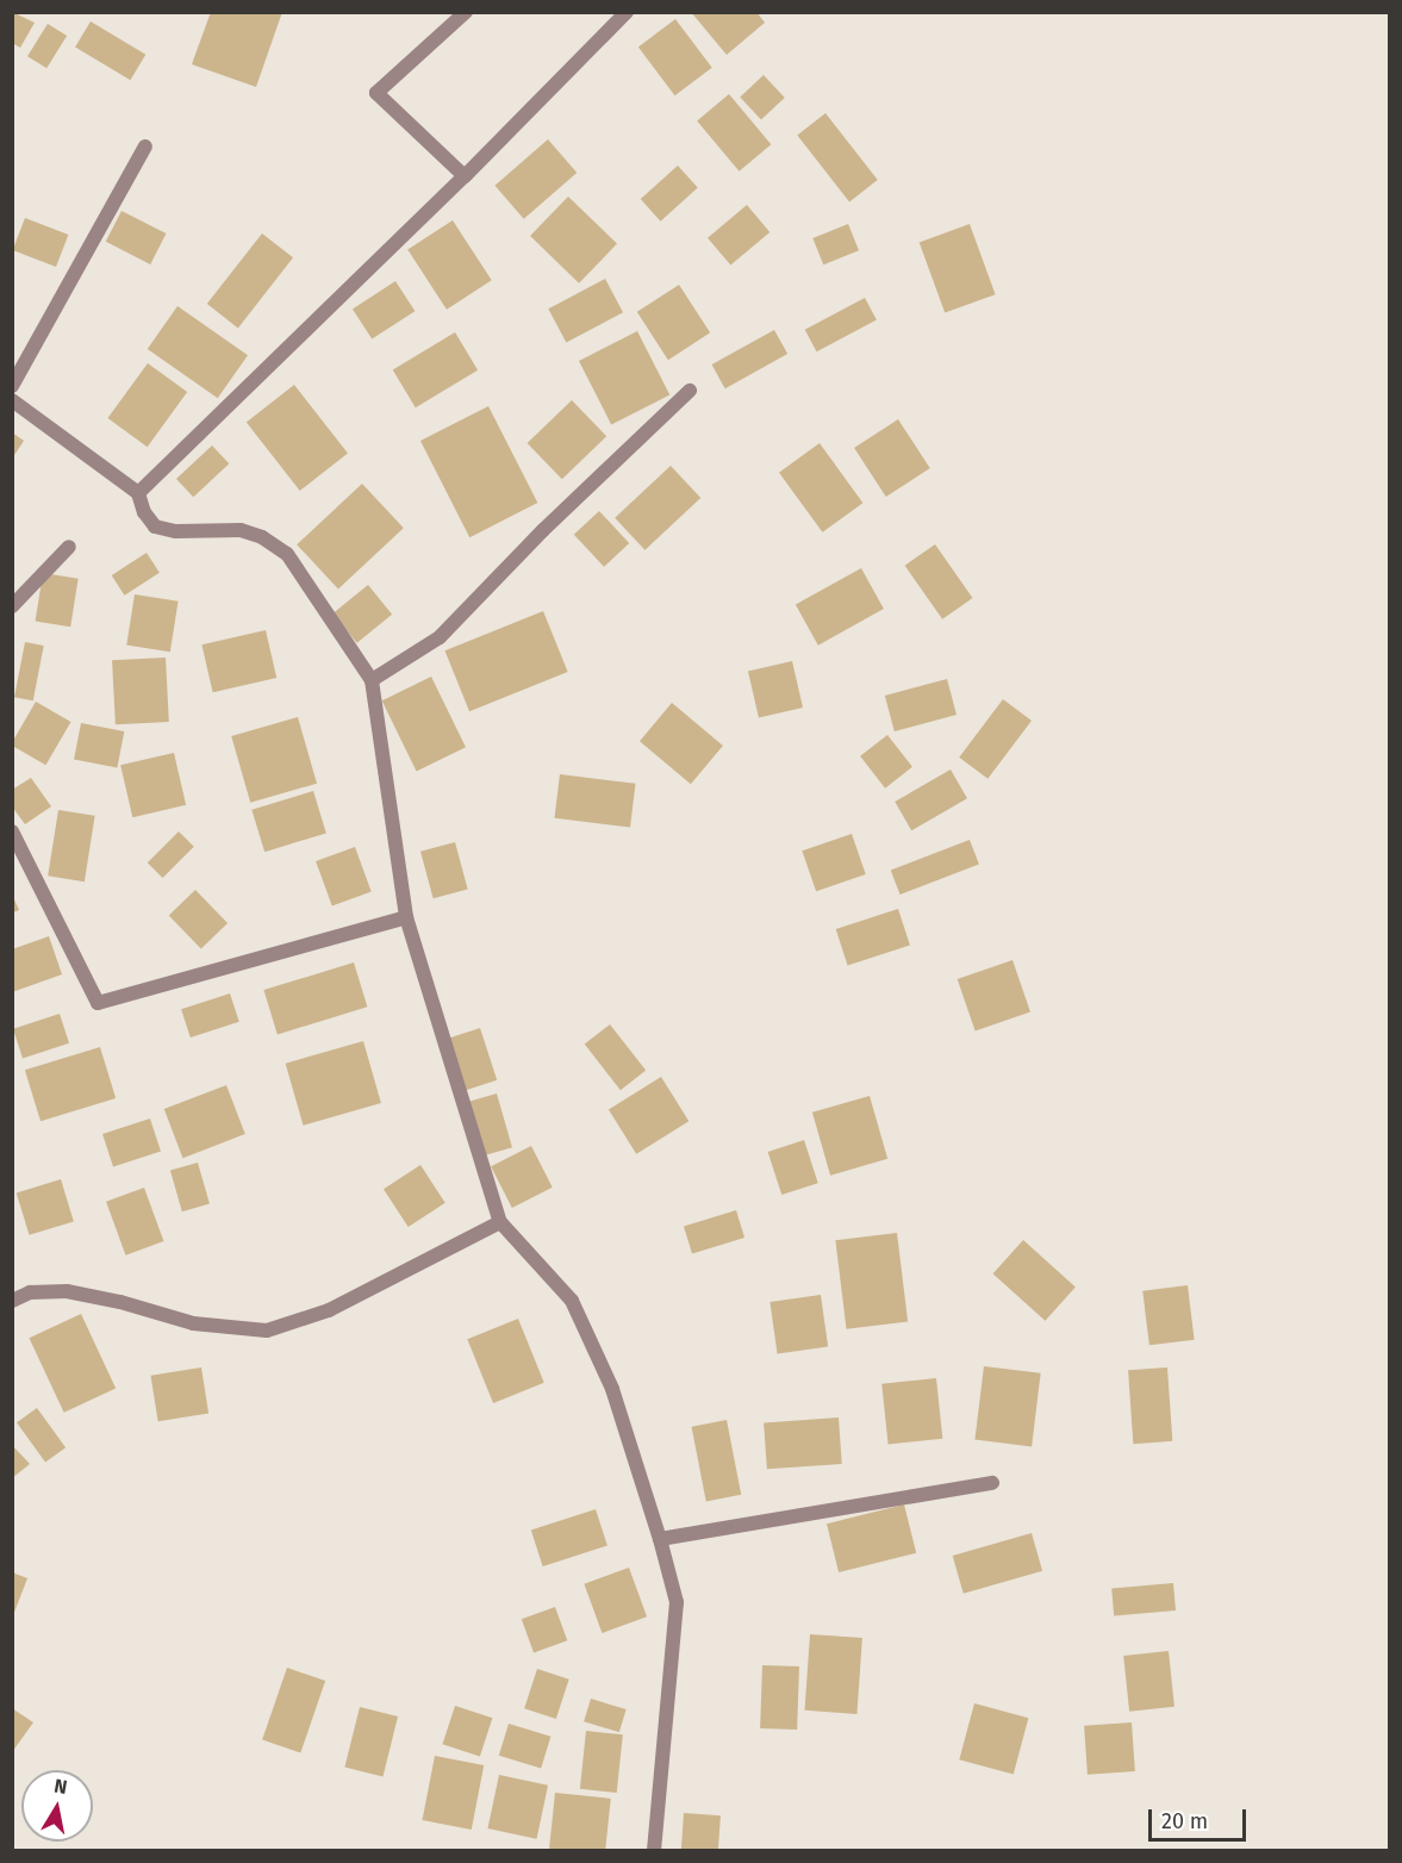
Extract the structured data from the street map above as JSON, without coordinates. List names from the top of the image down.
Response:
{
  "scale_bar": "20 m",
  "north": "top"
}
